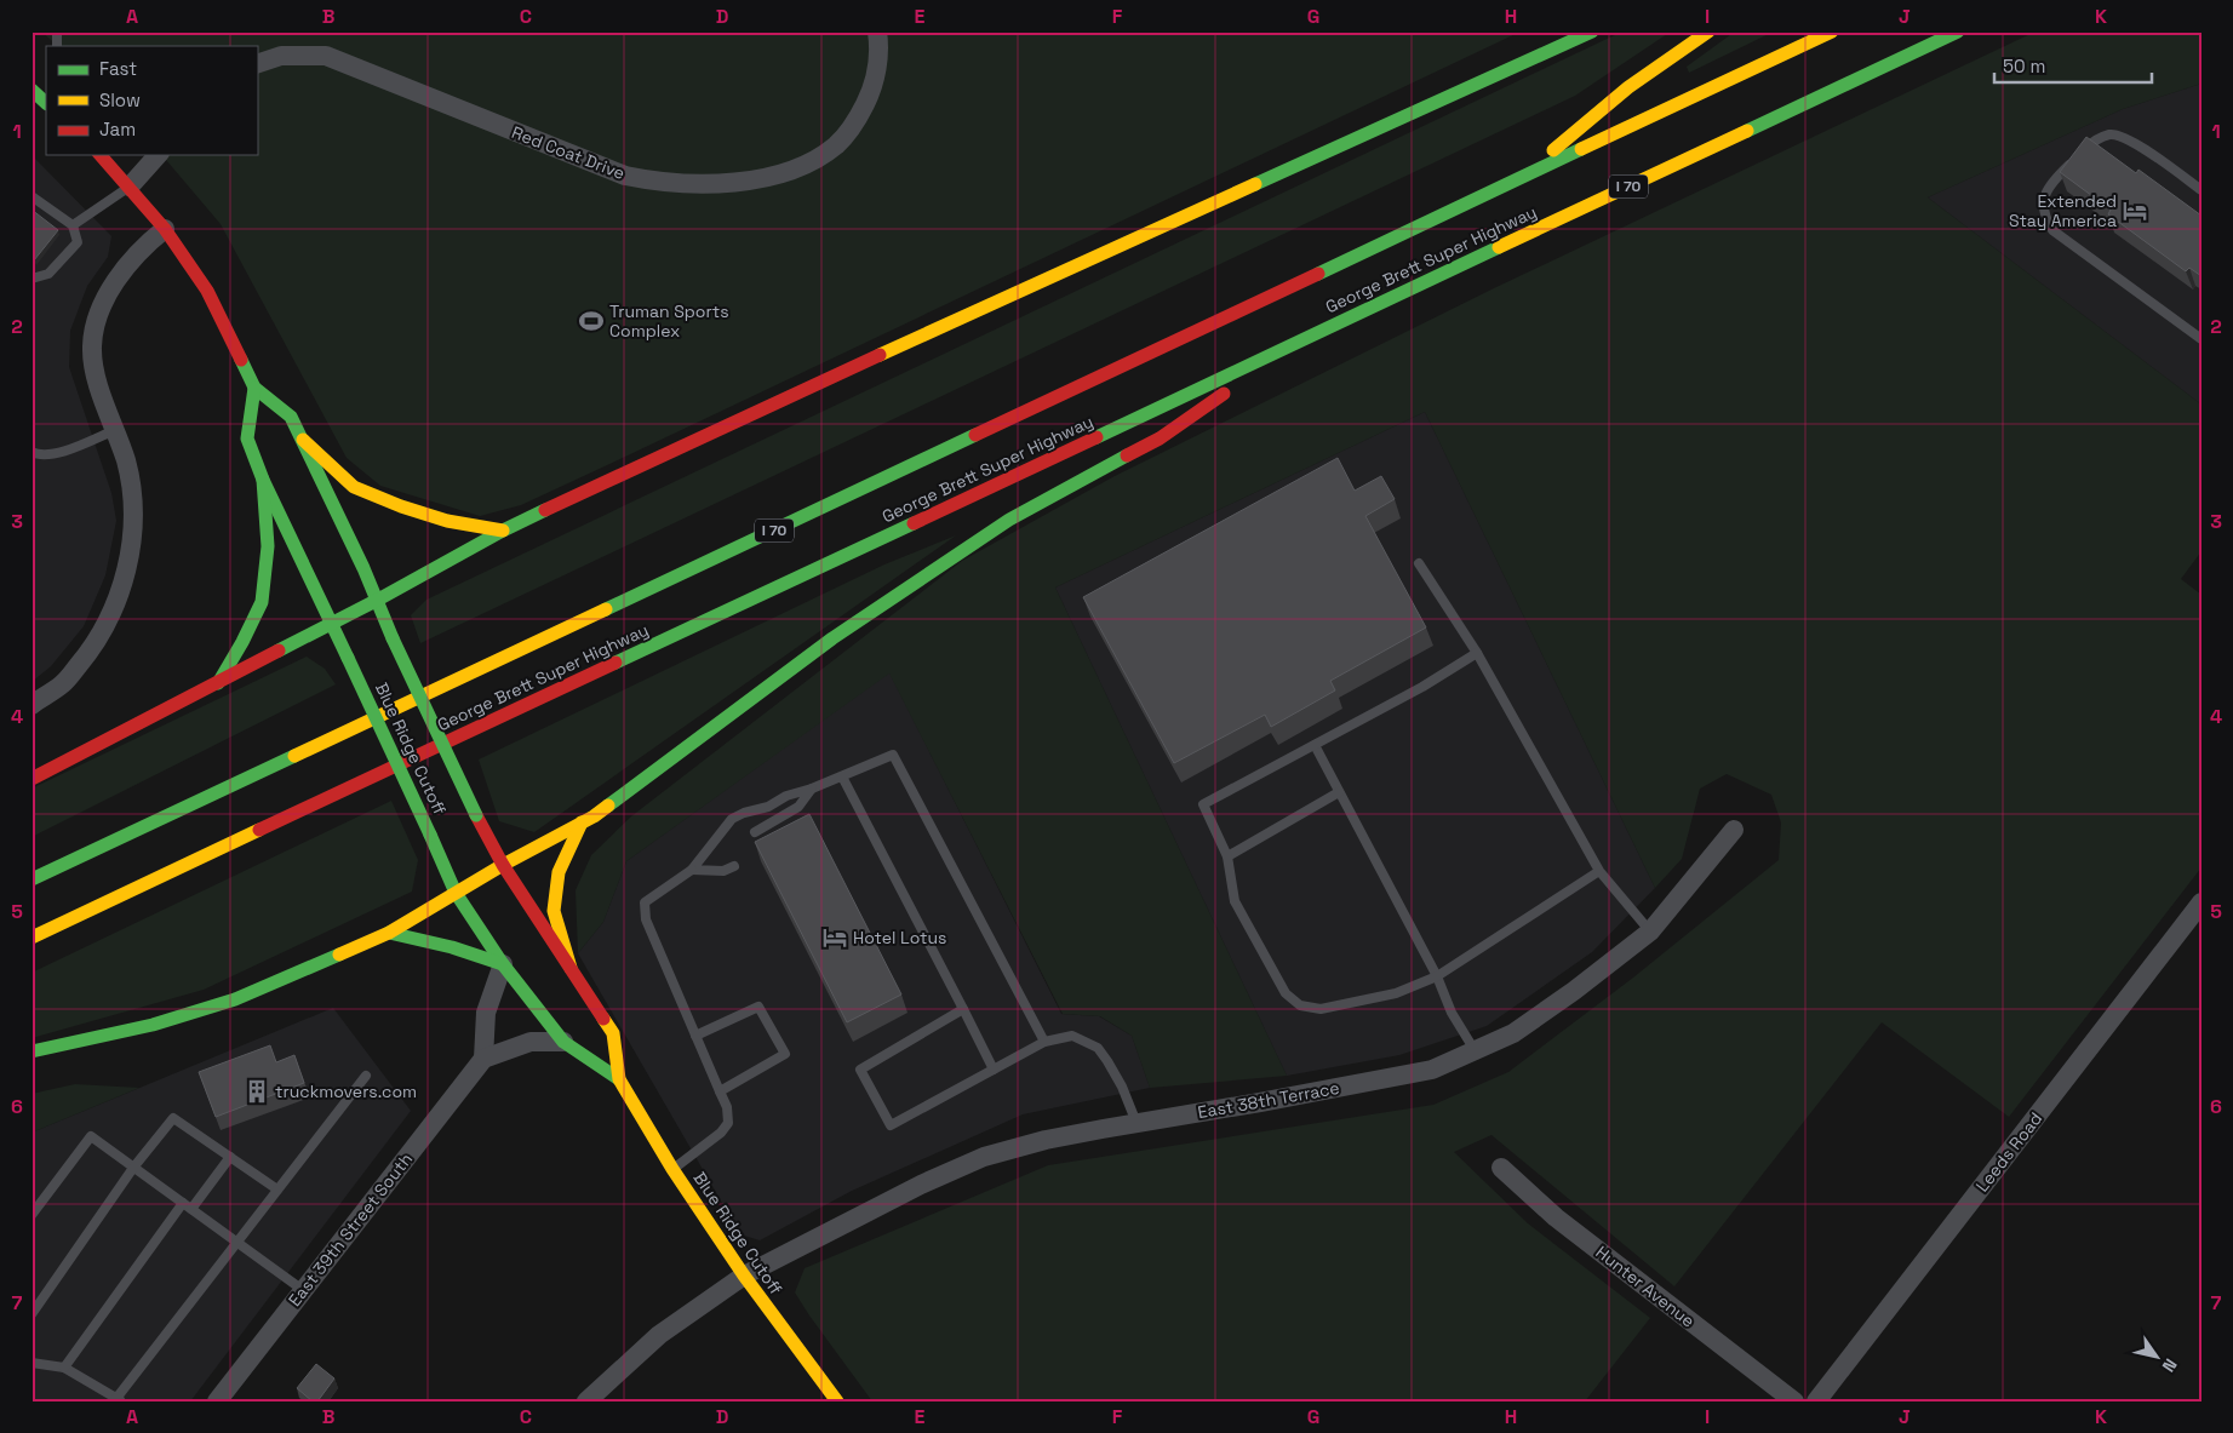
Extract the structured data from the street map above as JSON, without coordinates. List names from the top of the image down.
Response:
{
  "streets": {
    "main road": ["I 70", "George Brett Super Highway", "Blue Ridge Cutoff"],
    "street": [
      "Red Coat Drive",
      "East 38th Terrace",
      "Leeds Road",
      "East 39th Street South",
      "Hunter Avenue"
    ]
  },
  "crossings": [
    ["Blue Ridge Cutoff", "East 38th Terrace"]
  ],
  "places": {
    "hotel": ["Extended Stay America", "Hotel Lotus"],
    "sports": ["Truman Sports Complex"],
    "building": ["truckmovers.com"]
  },
  "legend": ["Fast", "Slow", "Jam"],
  "scale_bar": "50 m",
  "north": "bottom right",
  "grid": {
    "columns": [
      "A",
      "B",
      "C",
      "D",
      "E",
      "F",
      "G",
      "H",
      "I",
      "J",
      "K"
    ],
    "rows": [
      "1",
      "2",
      "3",
      "4",
      "5",
      "6",
      "7"
    ]
  }
}
